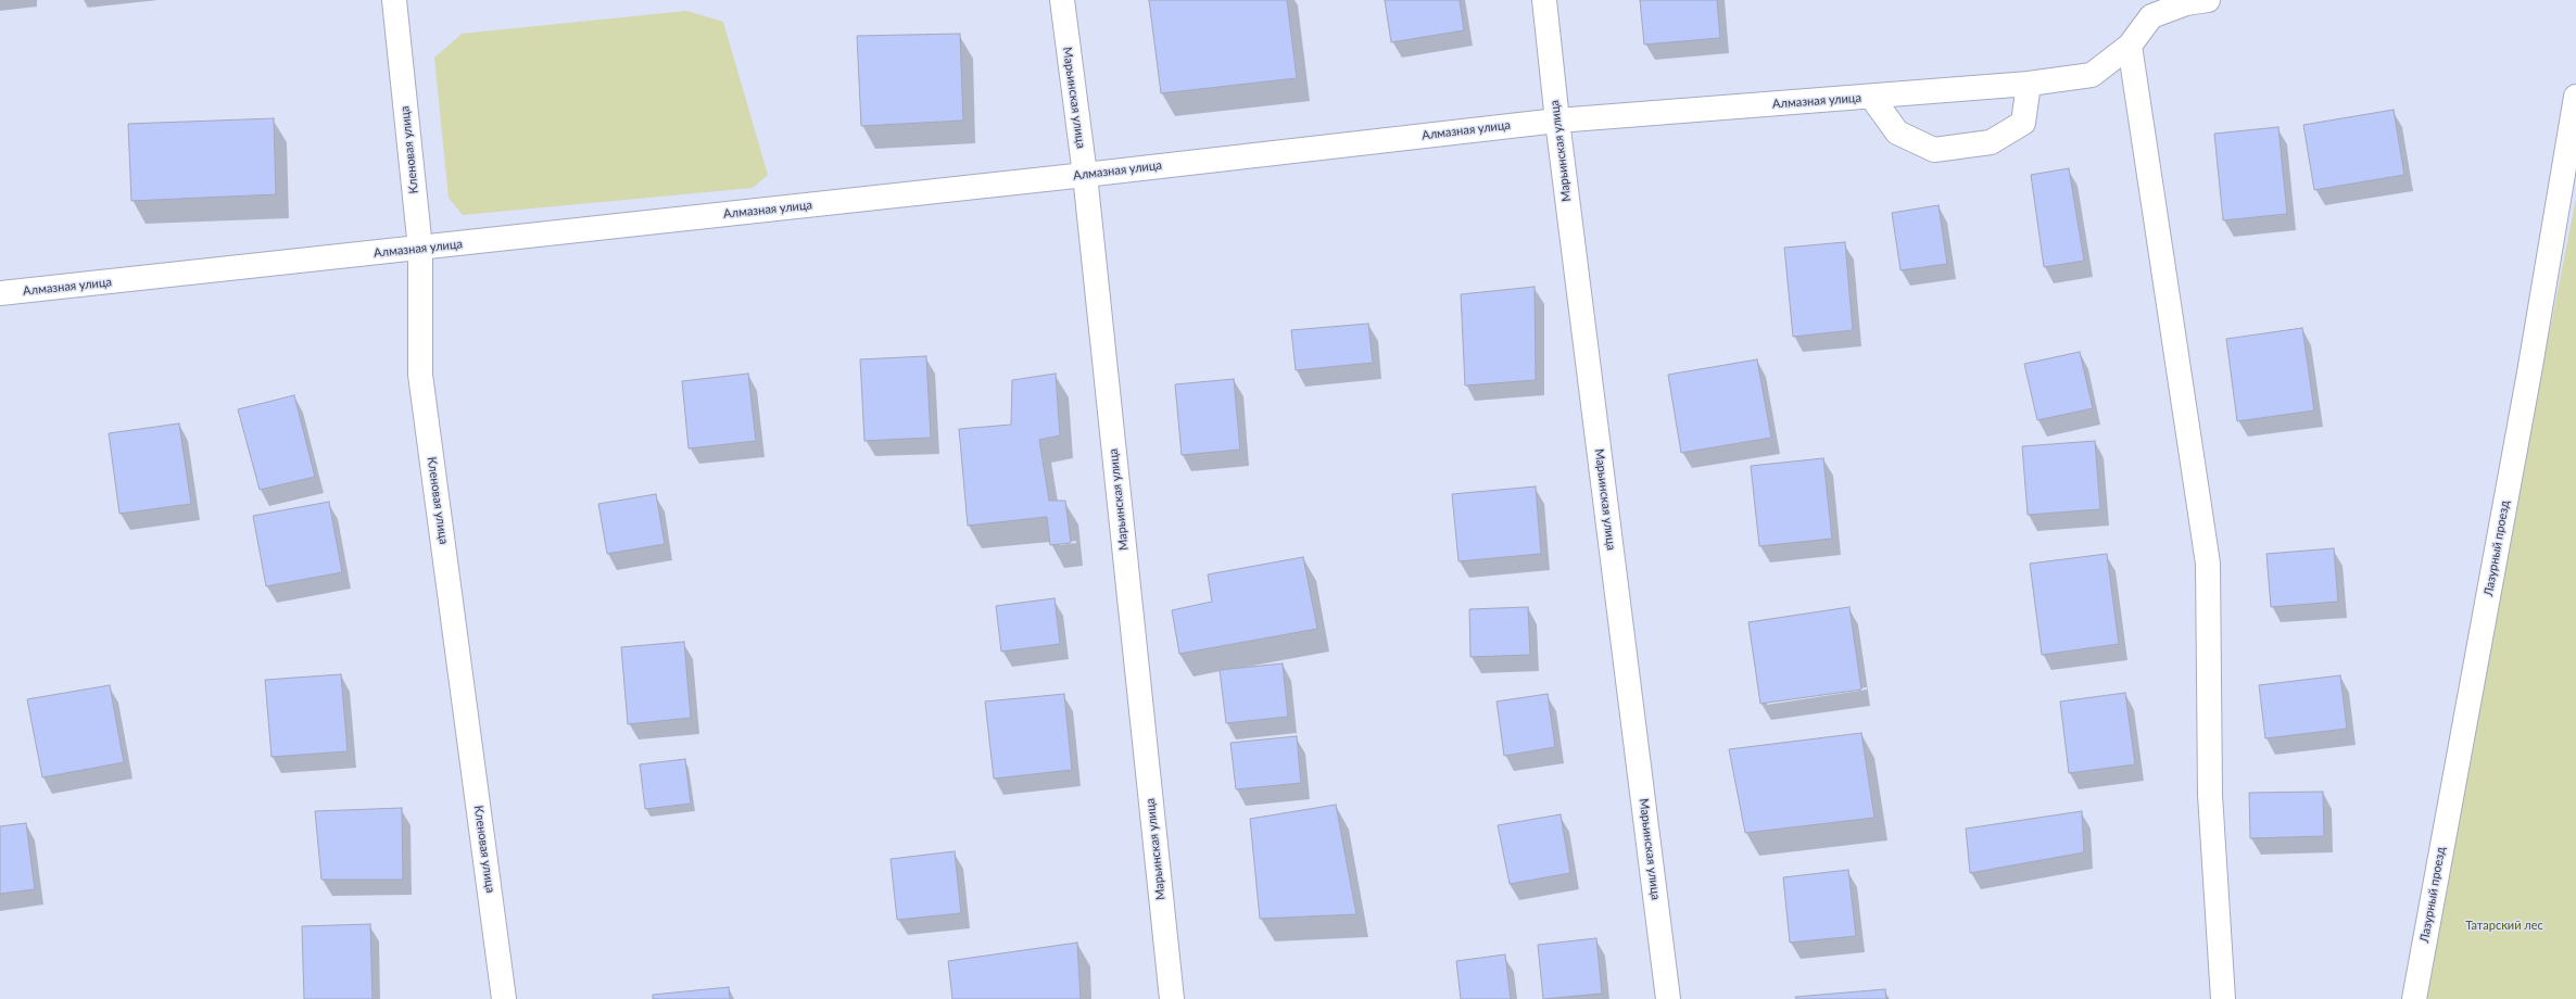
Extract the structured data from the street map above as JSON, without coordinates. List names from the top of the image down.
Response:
{
  "streets": {
    "street": [
      "Марьинская улица",
      "Алмазная улица",
      "Кленовая улица",
      "Лазурный проезд"
    ]
  },
  "crossings": [
    ["Марьинская улица", "Алмазная улица"],
    ["Алмазная улица", "Кленовая улица"]
  ],
  "parks": ["Татарский лес"]
}
